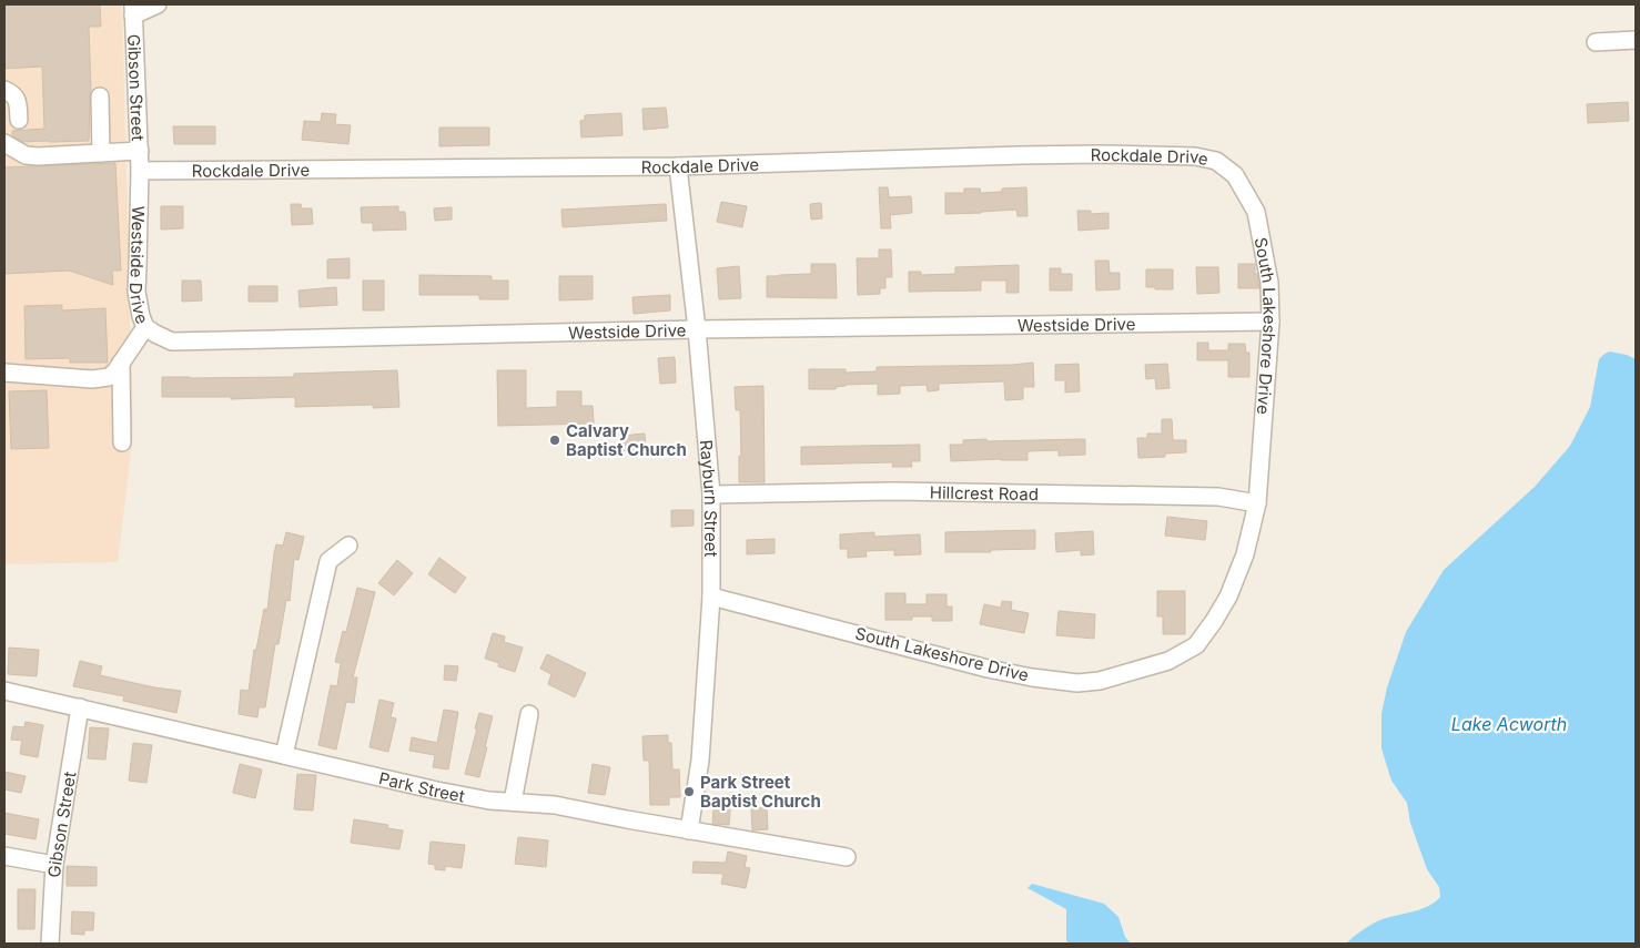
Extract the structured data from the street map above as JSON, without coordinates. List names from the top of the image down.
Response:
{
  "streets": {
    "street": [
      "Gibson Street",
      "Rockdale Drive",
      "Westside Drive",
      "South Lakeshore Drive",
      "Hillcrest Road",
      "Rayburn Street",
      "Park Street"
    ]
  },
  "crossings": [
    ["Gibson Street", "Rockdale Drive"],
    ["Gibson Street", "Westside Drive"],
    ["Gibson Street", "Park Street"],
    ["Rockdale Drive", "Westside Drive"],
    ["Rockdale Drive", "South Lakeshore Drive"],
    ["Rockdale Drive", "Rayburn Street"],
    ["Westside Drive", "South Lakeshore Drive"],
    ["Westside Drive", "Rayburn Street"],
    ["South Lakeshore Drive", "Hillcrest Road"],
    ["South Lakeshore Drive", "Rayburn Street"],
    ["Hillcrest Road", "Rayburn Street"],
    ["Rayburn Street", "Park Street"]
  ],
  "water": ["Lake Acworth"],
  "places": ["Calvary Baptist Church", "Park Street Baptist Church"]
}
